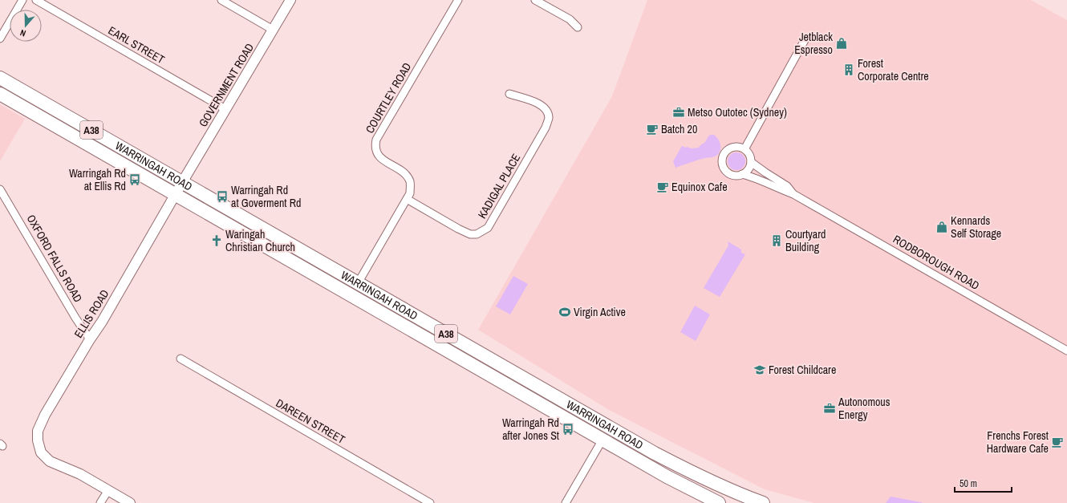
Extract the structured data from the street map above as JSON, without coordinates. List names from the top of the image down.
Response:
{
  "streets": {
    "highway": ["A38", "WARRINGAH ROAD"],
    "street": [
      "EARL STREET",
      "GOVERNMENT ROAD",
      "COURTLEY ROAD",
      "KADIGAL PLACE",
      "OXFORD FALLS ROAD",
      "RODBOROUGH ROAD",
      "ELLIS ROAD",
      "DAREEN STREET"
    ]
  },
  "crossings": [
    ["EARL STREET", "GOVERNMENT ROAD"],
    ["GOVERNMENT ROAD", "WARRINGAH ROAD"],
    ["GOVERNMENT ROAD", "ELLIS ROAD"],
    ["COURTLEY ROAD", "WARRINGAH ROAD"],
    ["COURTLEY ROAD", "KADIGAL PLACE"],
    ["WARRINGAH ROAD", "ELLIS ROAD"],
    ["OXFORD FALLS ROAD", "ELLIS ROAD"]
  ],
  "places": {
    "shop": ["Jetblack Espresso", "Kennards Self Storage"],
    "building": ["Forest Corporate Centre", "Courtyard Building"],
    "office": ["Metso Outotec (Sydney)", "Autonomous Energy"],
    "cafe": ["Batch 20", "Equinox Cafe", "Frenchs Forest Hardware Cafe"],
    "bus stop": ["Warringah Rd at Ellis Rd", "Warringah Rd at Goverment Rd", "Warringah Rd after Jones St"],
    "church": ["Waringah Christian Church"],
    "sports": ["Virgin Active"],
    "school or university": ["Forest Childcare"]
  },
  "scale_bar": "50 m",
  "north": "bottom"
}
